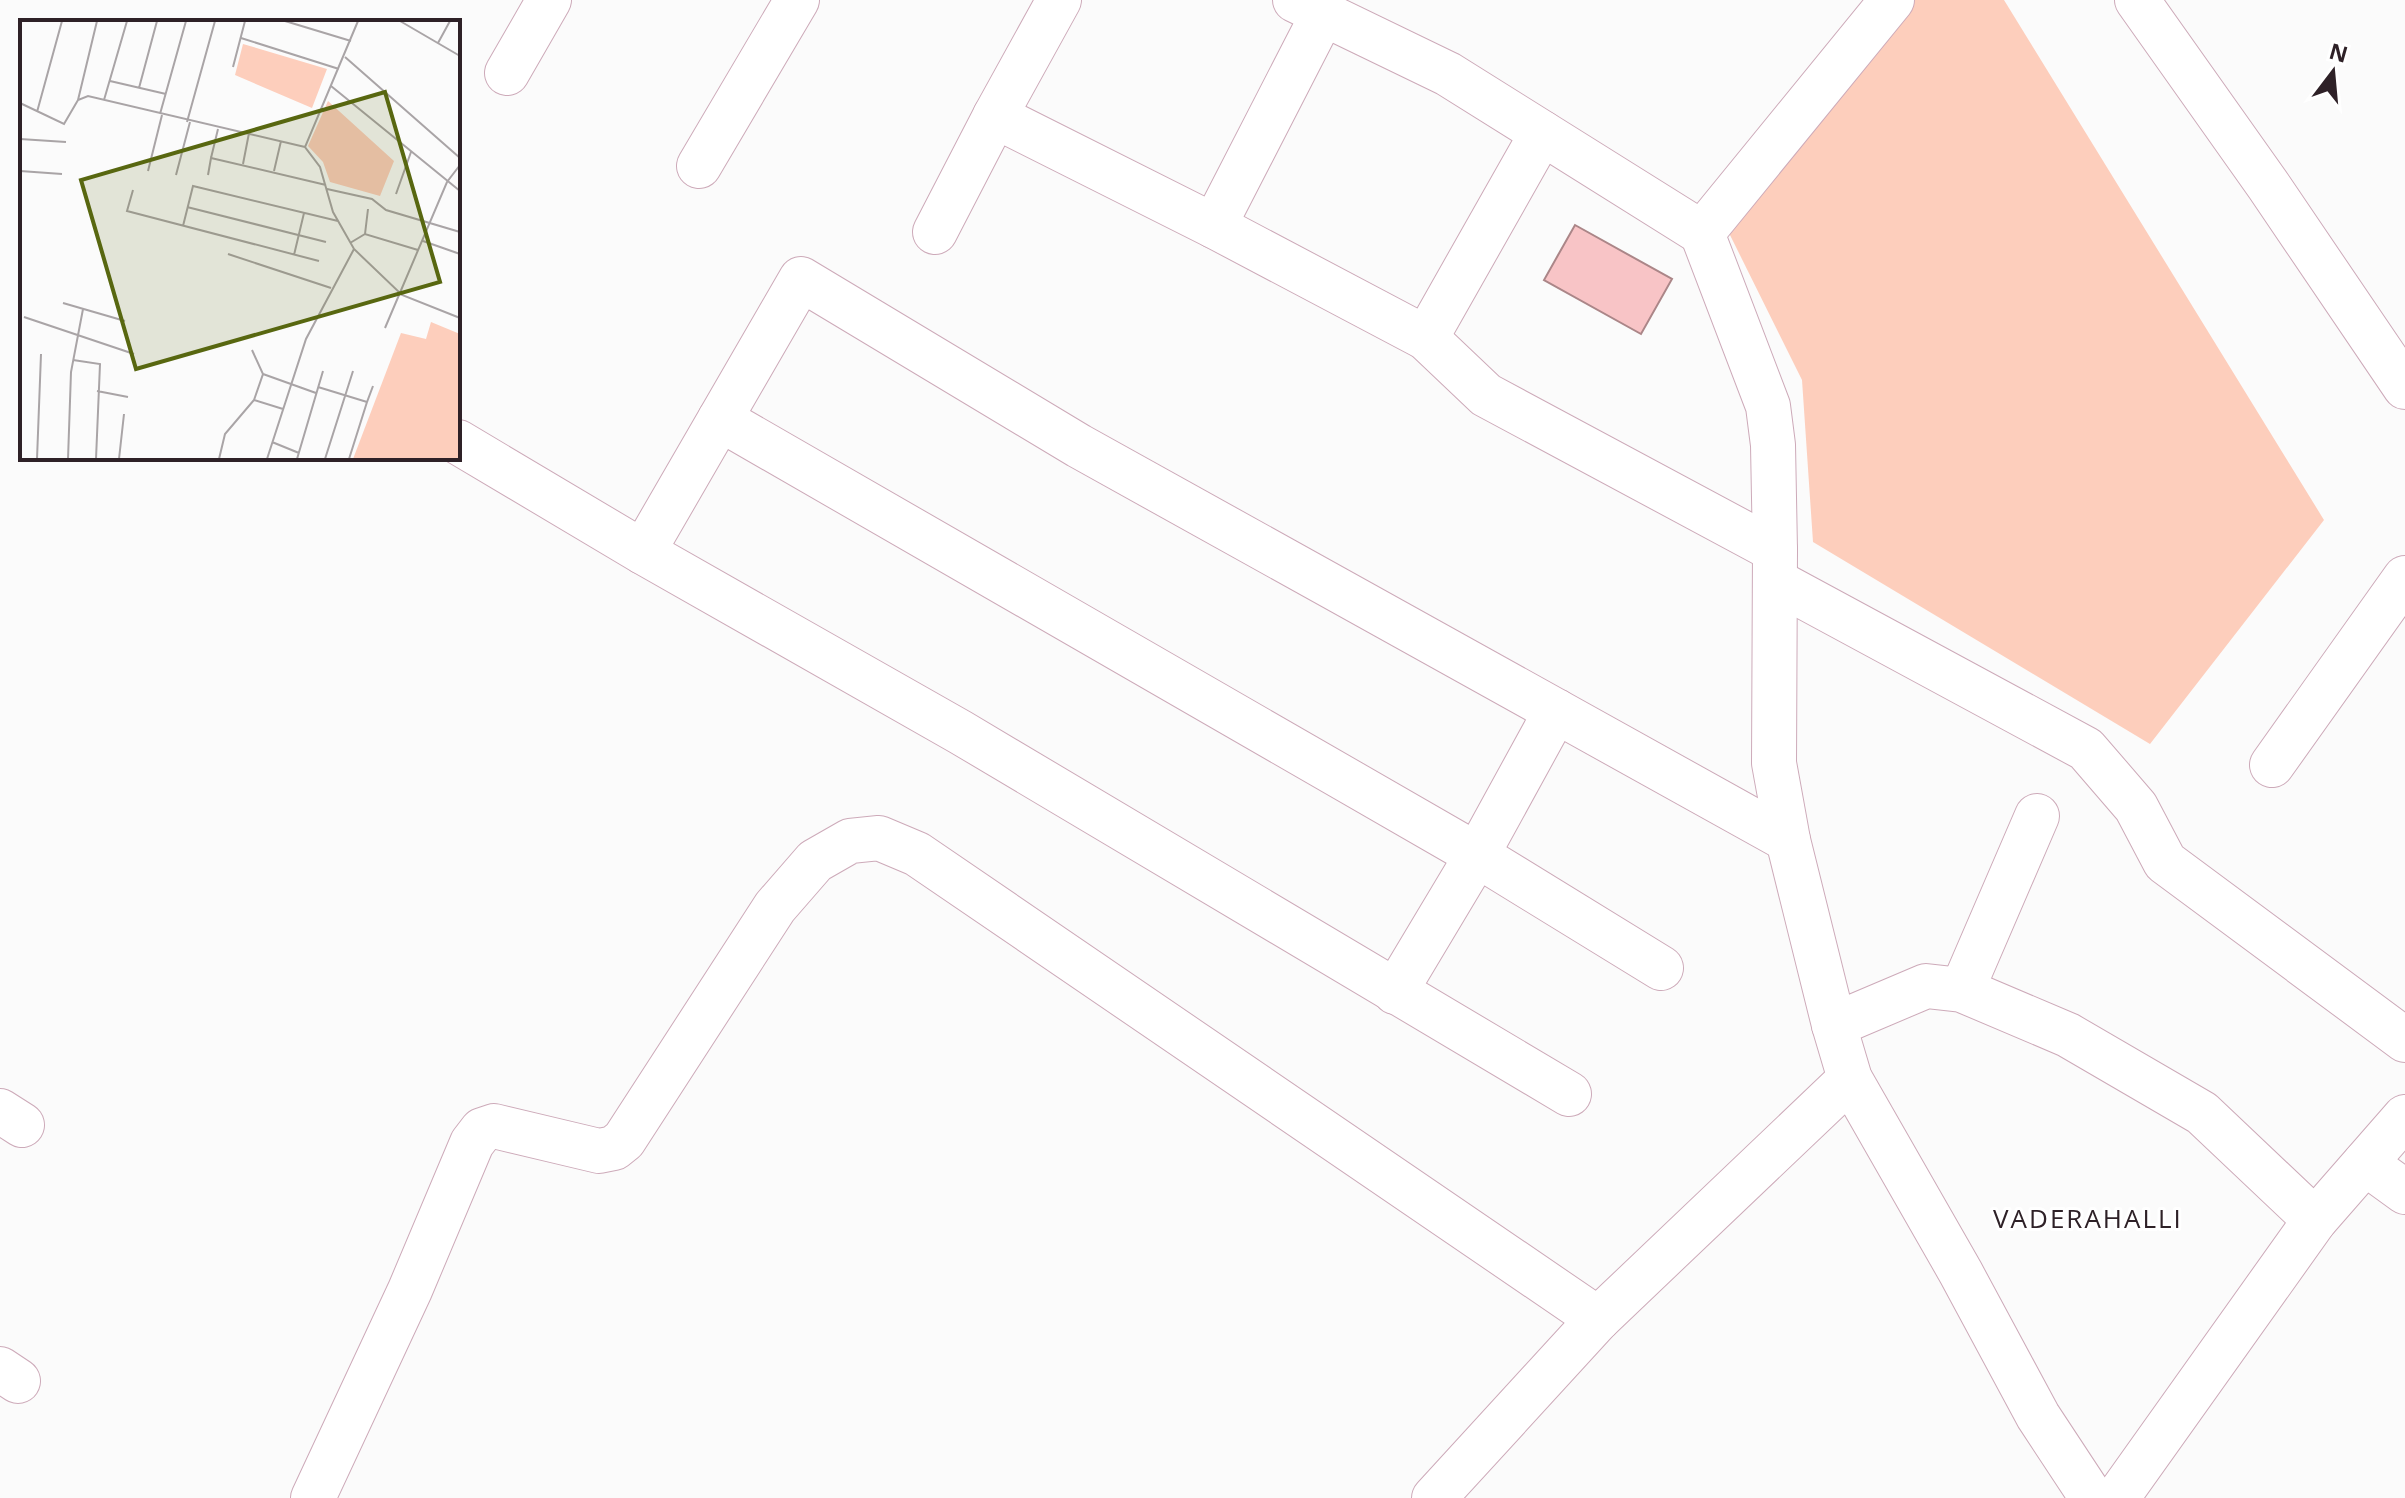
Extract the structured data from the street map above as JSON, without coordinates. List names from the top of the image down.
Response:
{
  "districts": ["VADERAHALLI"],
  "north": "top"
}
